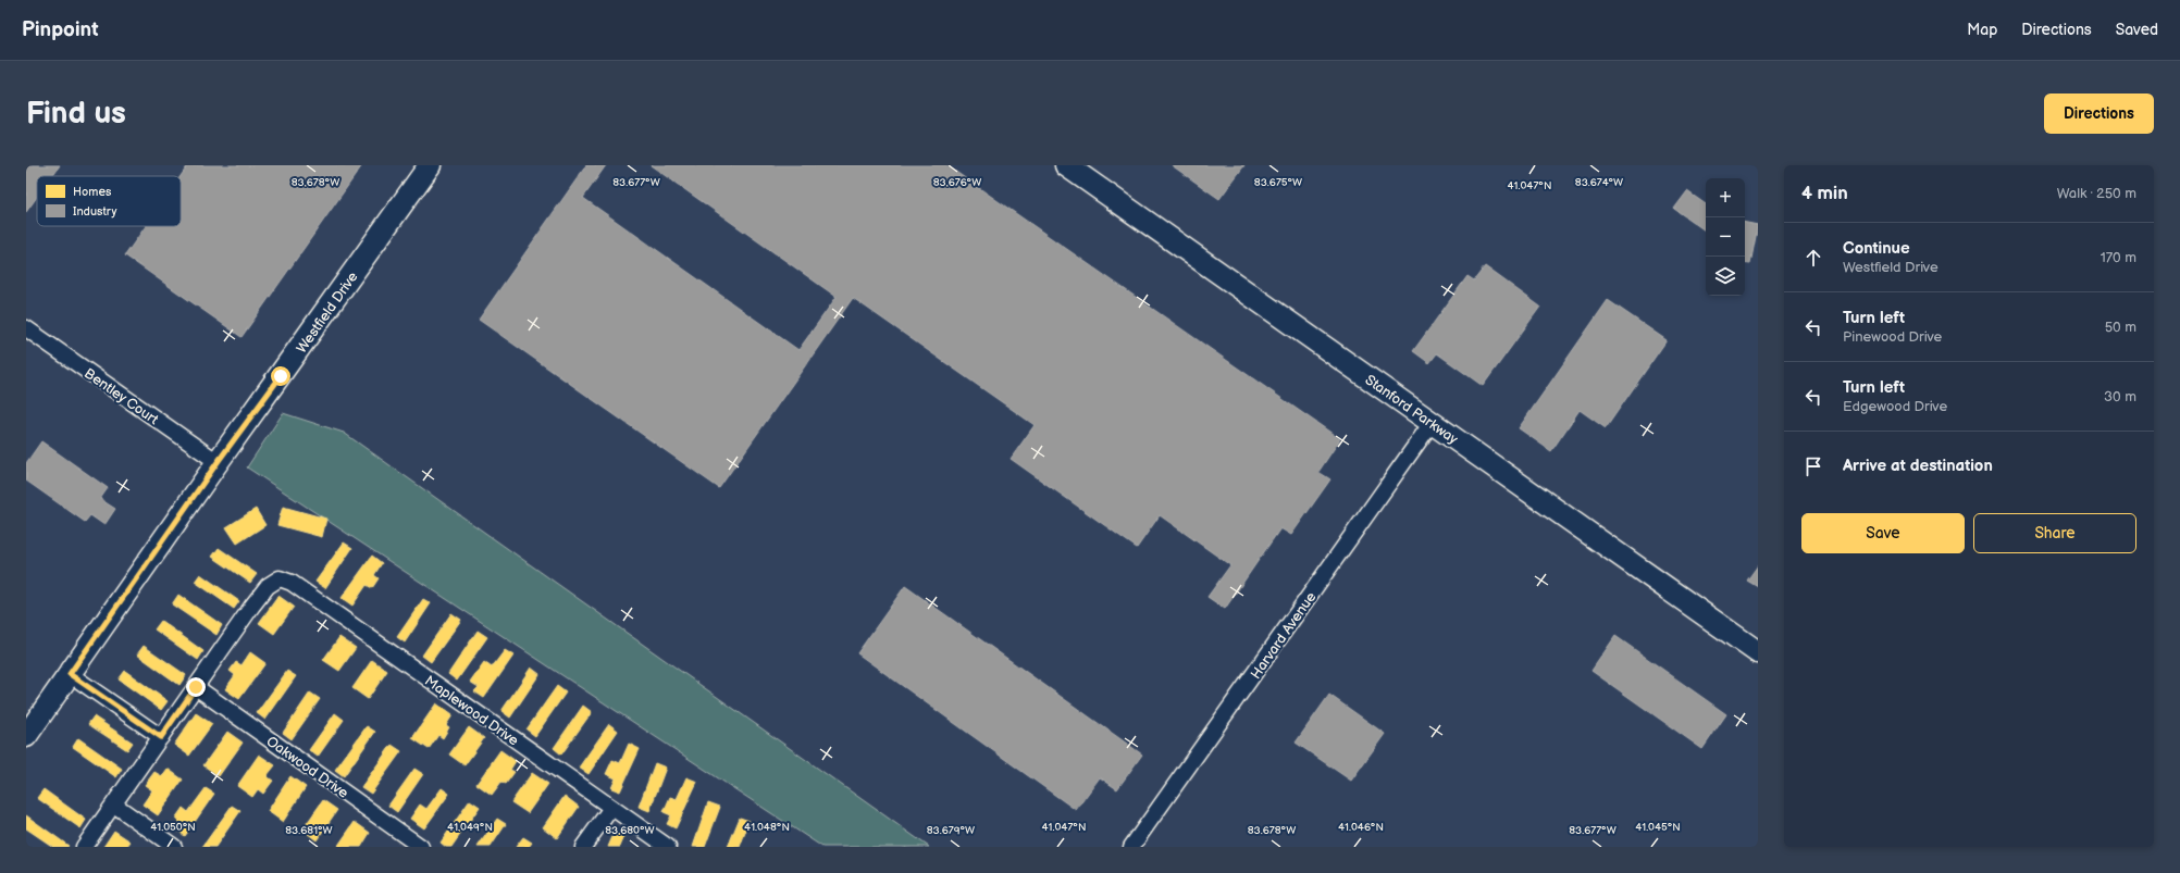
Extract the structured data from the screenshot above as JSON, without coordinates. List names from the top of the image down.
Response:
{
  "streets": {
    "street": [
      "Westfield Drive",
      "Bentley Court",
      "Stanford Parkway",
      "Harvard Avenue",
      "Maplewood Drive",
      "Oakwood Drive"
    ]
  },
  "crossings": [
    ["Westfield Drive", "Bentley Court"],
    ["Stanford Parkway", "Harvard Avenue"],
    ["Maplewood Drive", "Oakwood Drive"]
  ],
  "legend": ["Homes", "Industry"],
  "page": {
    "header": "Pinpoint",
    "nav": ["Map", "Directions", "Saved"],
    "buttons": [
      "Directions",
      ["Save", "Share"]
    ],
    "title": "Find us",
    "heading": ["4 min", "Walk · 250 m"],
    "map_buttons": ["+", "−"],
    "list": [
      ["Continue", "Westfield Drive", "170 m"],
      ["Turn left", "Pinewood Drive", "50 m"],
      ["Turn left", "Edgewood Drive", "30 m"],
      "Arrive at destination"
    ]
  },
  "coordinates": [
    "83.677°W",
    "83.676°W",
    "83.675°W",
    "83.678°W",
    "83.674°W",
    "41.047°N",
    "41.050°N",
    "41.049°N",
    "41.048°N",
    "41.046°N",
    "41.045°N",
    "83.681°W",
    "83.680°W",
    "83.679°W"
  ]
}
